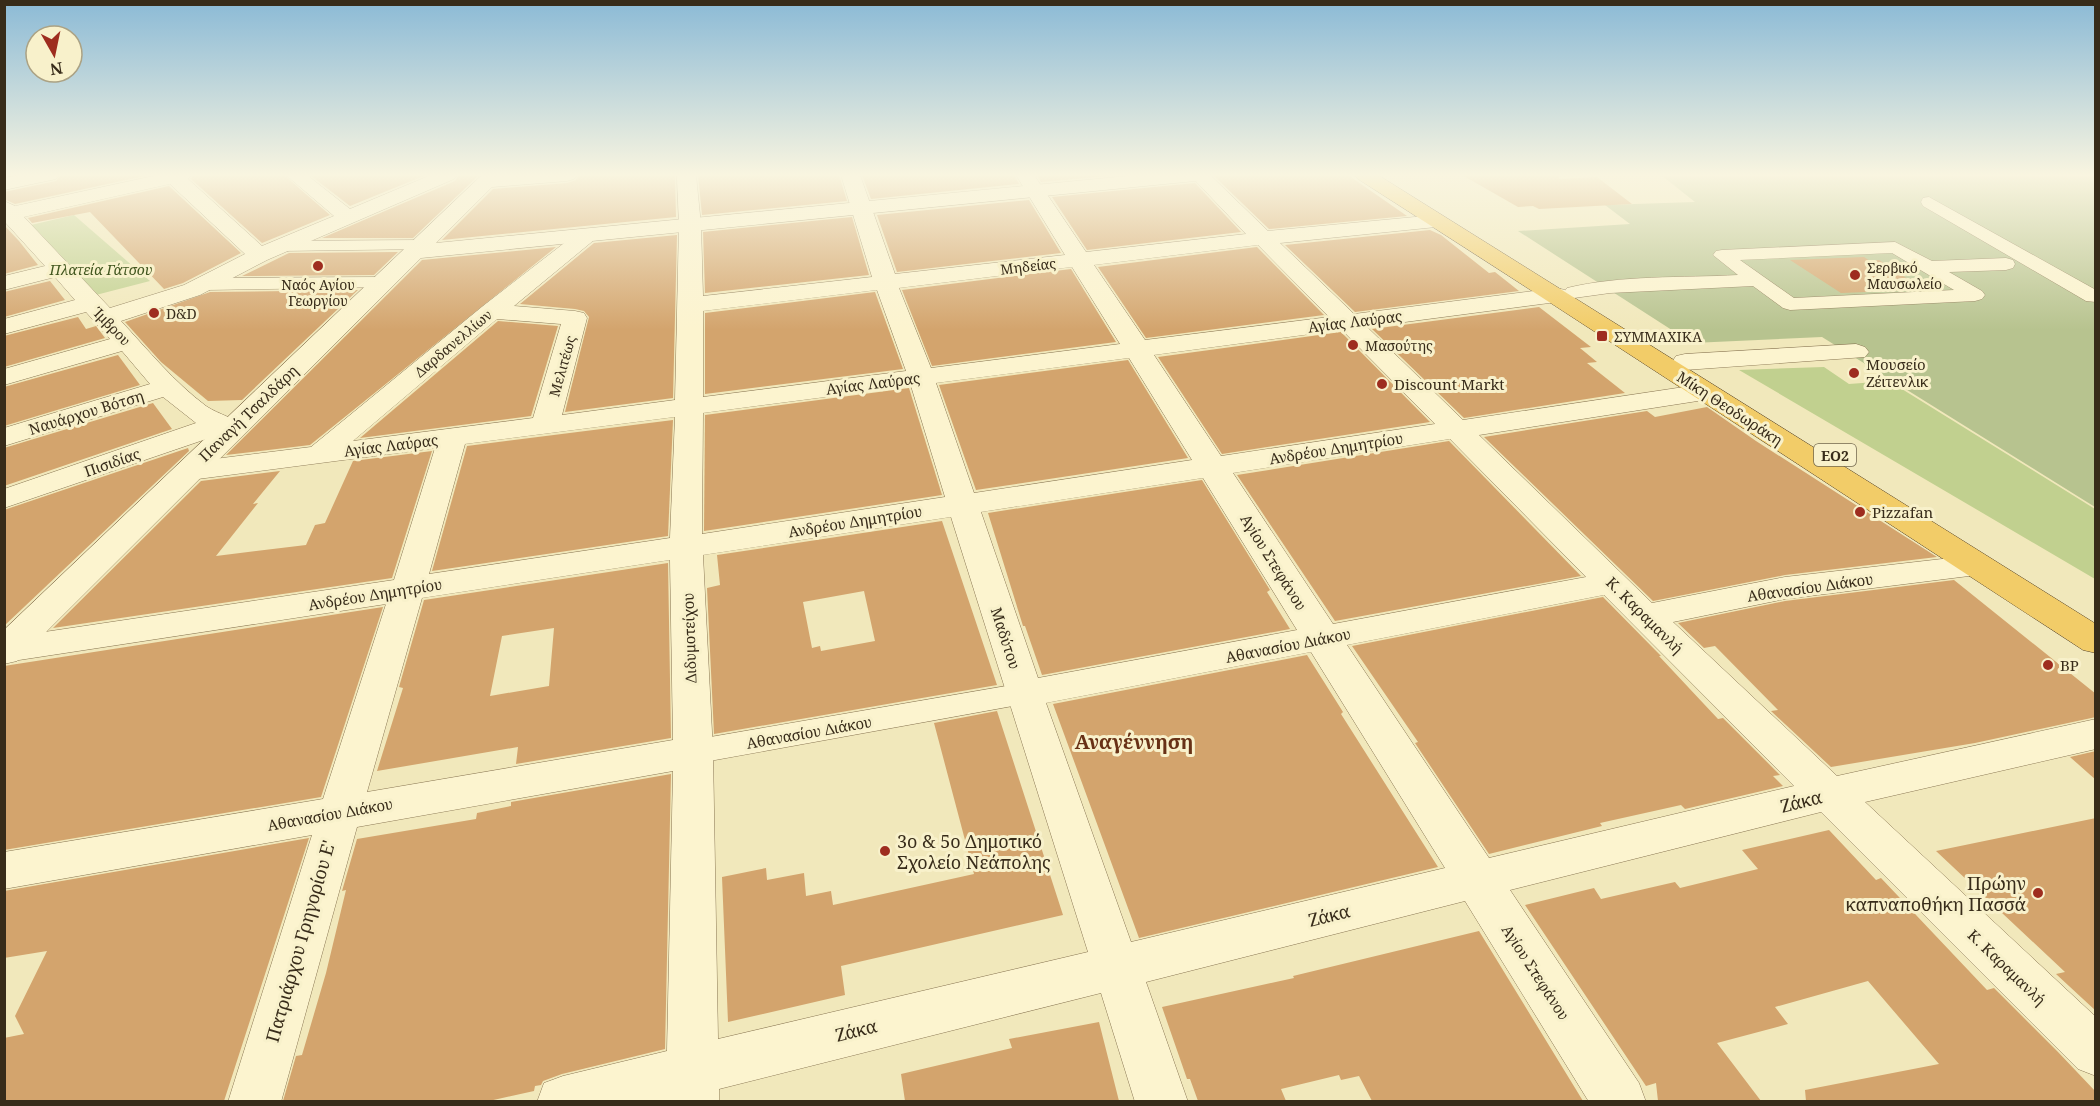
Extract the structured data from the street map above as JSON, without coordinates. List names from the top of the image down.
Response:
{
  "streets": {
    "highway": ["Μίκη Θεοδωράκη", "ΕΟ2"],
    "street": [
      "Μηδείας",
      "Αγίας Λαύρας",
      "Ίμβρου",
      "Δαρδανελλίων",
      "Μελιτέως",
      "Ναυάρχου Βότση",
      "Παναγή Τσαλδάρη",
      "Ανδρέου Δημητρίου",
      "Πισιδίας",
      "Αγίου Στεφάνου",
      "Αθανασίου Διάκου",
      "Κ. Καραμανλή",
      "Διδυμοτείχου",
      "Μαδύτου",
      "Ζάκα",
      "Πατριάρχου Γρηγορίου Ε'"
    ]
  },
  "crossings": [
    ["Μηδείας", "Αγίου Στεφάνου"],
    ["Μηδείας", "Κ. Καραμανλή"],
    ["Μηδείας", "Διδυμοτείχου"],
    ["Μηδείας", "Μαδύτου"],
    ["Αγίας Λαύρας", "Δαρδανελλίων"],
    ["Αγίας Λαύρας", "Μελιτέως"],
    ["Αγίας Λαύρας", "Μίκη Θεοδωράκη"],
    ["Αγίας Λαύρας", "Παναγή Τσαλδάρη"],
    ["Αγίας Λαύρας", "Αγίου Στεφάνου"],
    ["Αγίας Λαύρας", "Κ. Καραμανλή"],
    ["Αγίας Λαύρας", "Διδυμοτείχου"],
    ["Αγίας Λαύρας", "Μαδύτου"],
    ["Αγίας Λαύρας", "Πατριάρχου Γρηγορίου Ε'"],
    ["Ίμβρου", "Ναυάρχου Βότση"],
    ["Ίμβρου", "Παναγή Τσαλδάρη"],
    ["Ίμβρου", "Πισιδίας"],
    ["Δαρδανελλίων", "Μελιτέως"],
    ["Μίκη Θεοδωράκη", "Ανδρέου Δημητρίου"],
    ["Μίκη Θεοδωράκη", "Αθανασίου Διάκου"],
    ["Παναγή Τσαλδάρη", "Ανδρέου Δημητρίου"],
    ["Παναγή Τσαλδάρη", "Πισιδίας"],
    ["Ανδρέου Δημητρίου", "Αγίου Στεφάνου"],
    ["Ανδρέου Δημητρίου", "Κ. Καραμανλή"],
    ["Ανδρέου Δημητρίου", "Διδυμοτείχου"],
    ["Ανδρέου Δημητρίου", "Μαδύτου"],
    ["Ανδρέου Δημητρίου", "Πατριάρχου Γρηγορίου Ε'"],
    ["Αγίου Στεφάνου", "Αθανασίου Διάκου"],
    ["Αγίου Στεφάνου", "Ζάκα"],
    ["Αθανασίου Διάκου", "Κ. Καραμανλή"],
    ["Αθανασίου Διάκου", "Διδυμοτείχου"],
    ["Αθανασίου Διάκου", "Μαδύτου"],
    ["Αθανασίου Διάκου", "Πατριάρχου Γρηγορίου Ε'"],
    ["Κ. Καραμανλή", "Ζάκα"],
    ["Διδυμοτείχου", "Ζάκα"],
    ["Μαδύτου", "Ζάκα"]
  ],
  "districts": ["Αναγέννηση"],
  "parks": ["Πλατεία Γάτσου"],
  "places": {
    "other": [
      "Ναός Αγίου Γεωργίου",
      "Σερβικό Μαυσωλείο",
      "D&D",
      "Μασούτης",
      "Μουσείο Ζέιτενλικ",
      "Discount Markt",
      "Pizzafan",
      "BP",
      "3ο & 5ο Δημοτικό Σχολείο Νεάπολης",
      "Πρώην καπναποθήκη Πασσά"
    ],
    "transit": ["ΣΥΜΜΑΧΙΚΑ"]
  },
  "north": "bottom"
}
